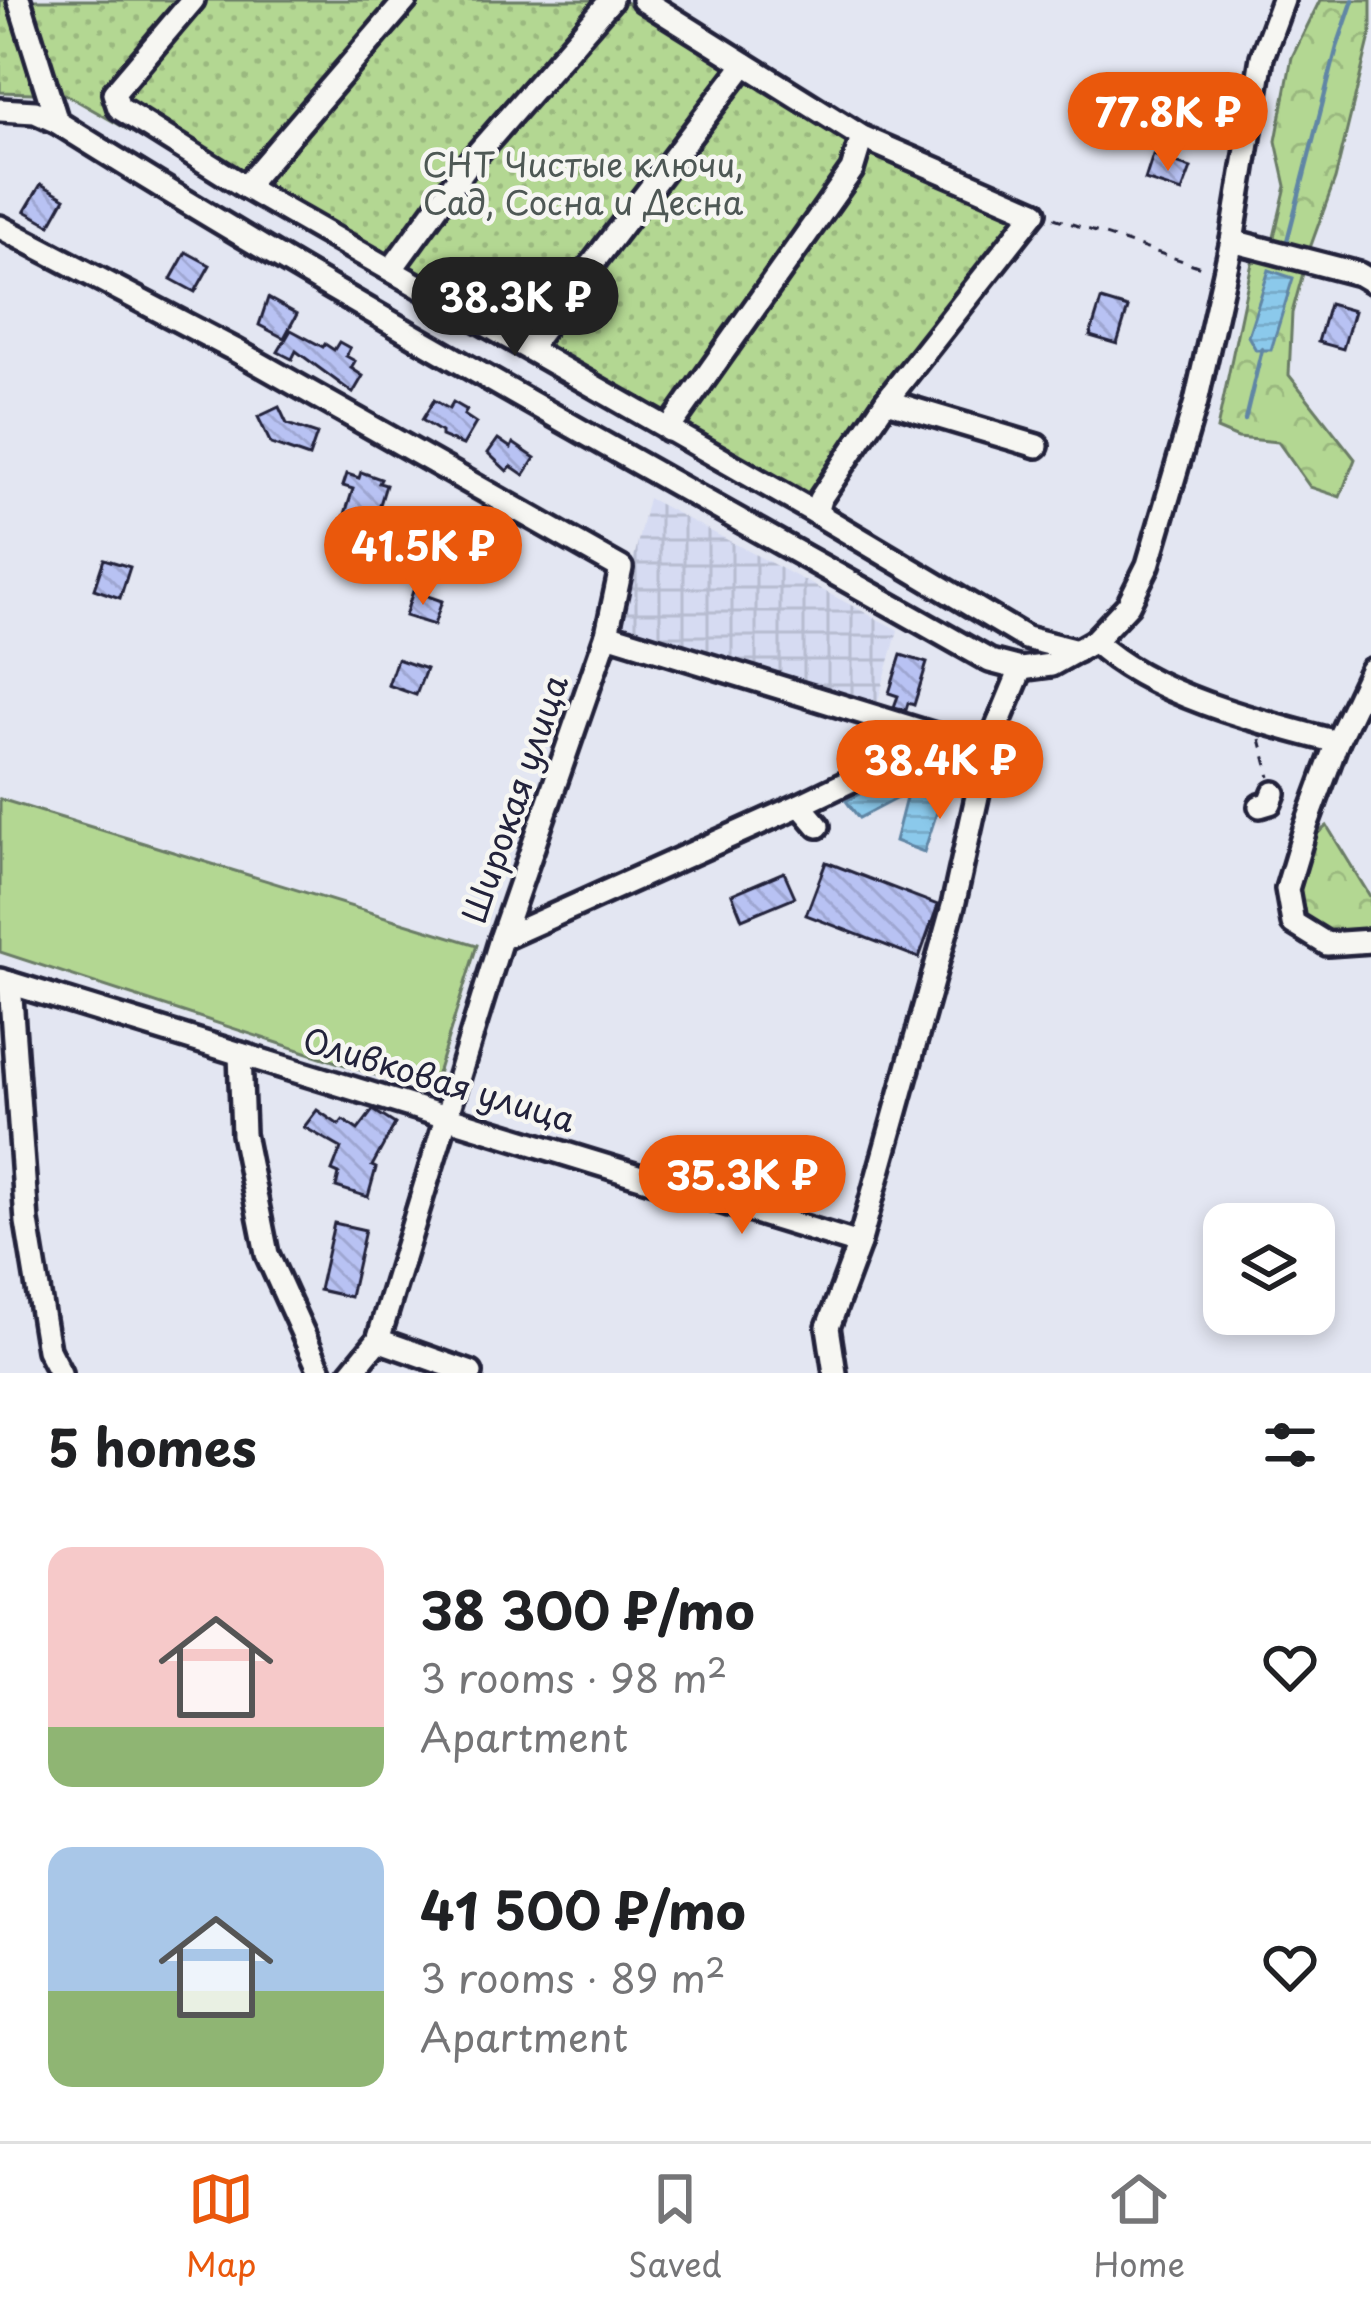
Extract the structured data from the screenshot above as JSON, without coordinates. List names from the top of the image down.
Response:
{
  "streets": {
    "street": ["Широкая улица", "Оливковая улица"]
  },
  "crossings": [
    ["Широкая улица", "Оливковая улица"]
  ],
  "parks": ["СНТ Чистые ключи, Сад, Сосна и Десна"],
  "page": {
    "price": [
      "77.8K ₽",
      "38.3K ₽",
      "41.5K ₽",
      "38.4K ₽",
      "35.3K ₽"
    ],
    "heading": "5 homes",
    "list": [
      {
        "name": "38 300 ₽/mo",
        "note": "3 rooms · 98 m² · Apartment"
      },
      {
        "name": "41 500 ₽/mo",
        "note": "3 rooms · 89 m² · Apartment"
      }
    ],
    "tabs": ["Map", "Saved", "Home"]
  }
}
